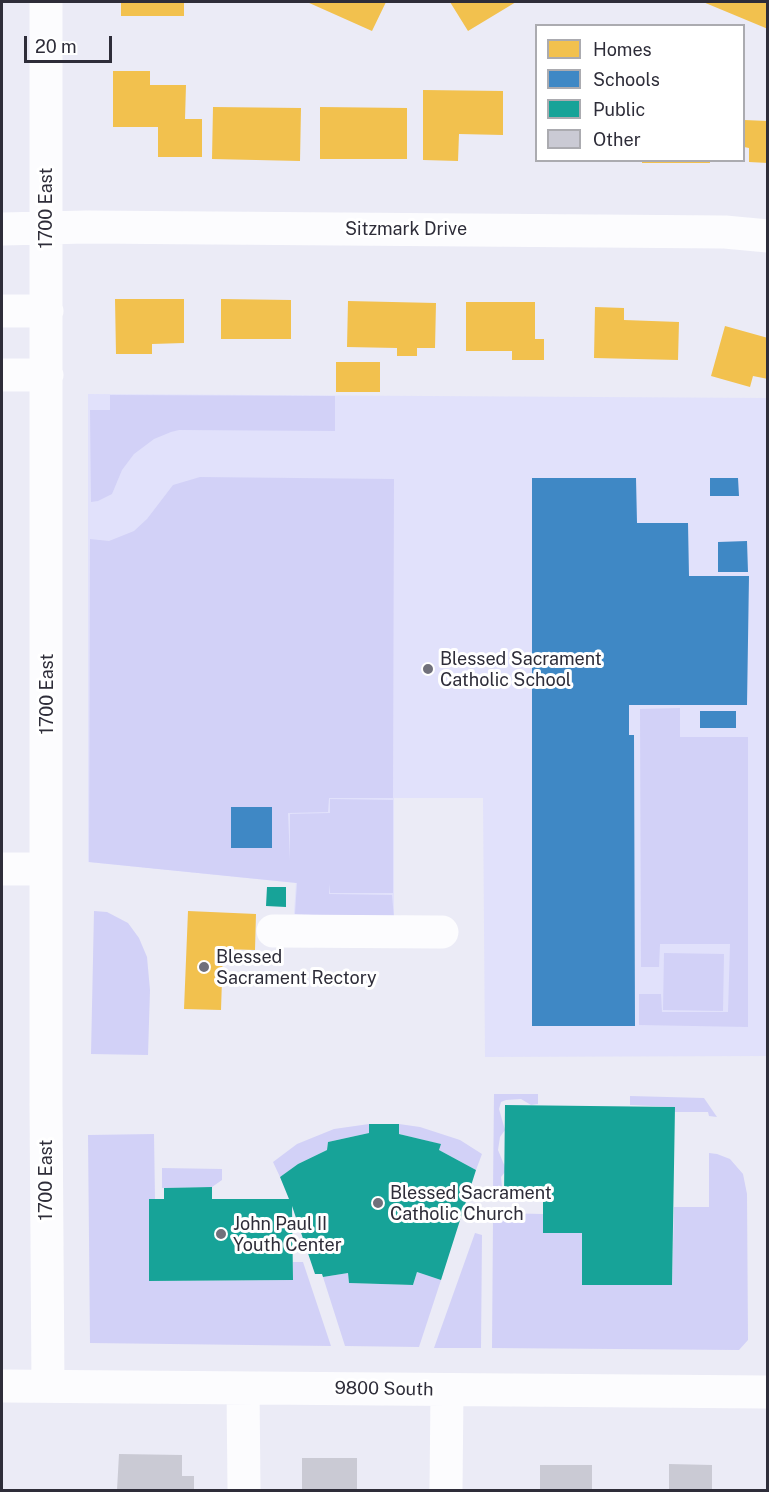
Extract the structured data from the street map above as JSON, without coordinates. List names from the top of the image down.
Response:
{
  "streets": {
    "street": ["1700 East", "Sitzmark Drive", "9800 South"]
  },
  "crossings": [
    ["1700 East", "Sitzmark Drive"],
    ["1700 East", "9800 South"]
  ],
  "places": [
    "Blessed Sacrament Catholic School",
    "Blessed Sacrament Rectory",
    "Blessed Sacrament Catholic Church",
    "John Paul II Youth Center"
  ],
  "legend": [
    "Homes",
    "Schools",
    "Public",
    "Other"
  ],
  "scale_bar": "20 m"
}
